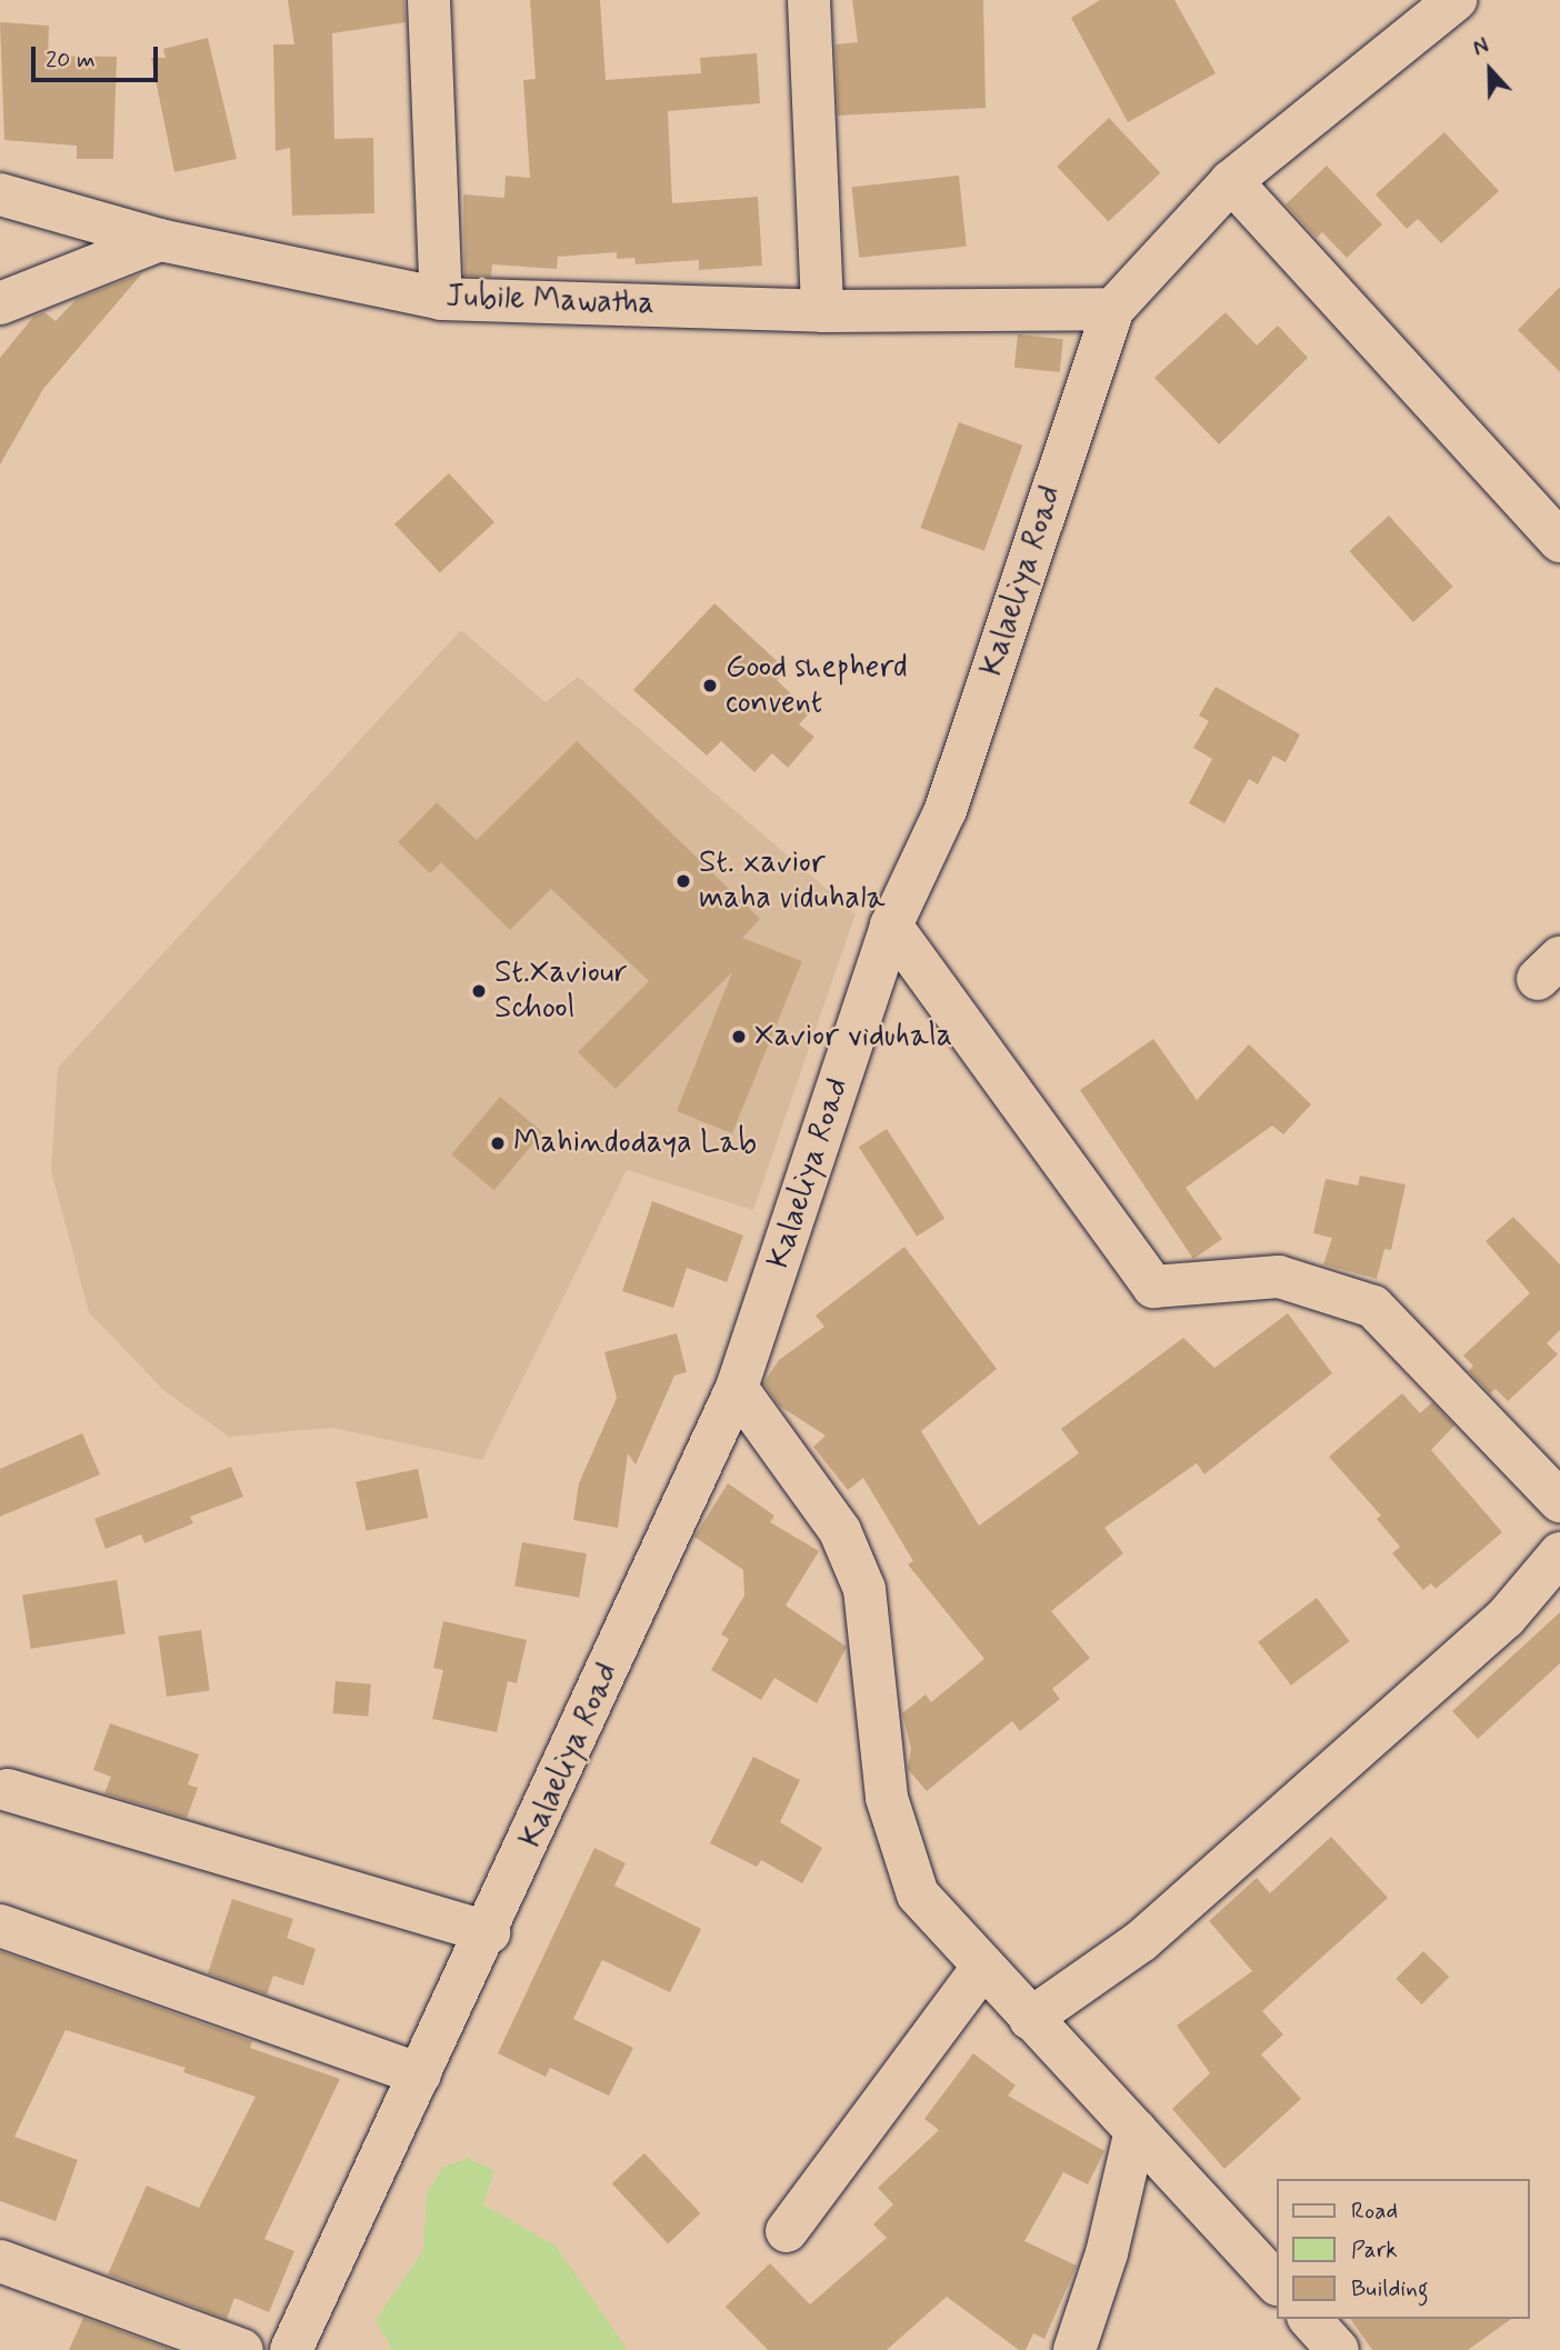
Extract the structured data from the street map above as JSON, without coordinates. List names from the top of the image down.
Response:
{
  "streets": {
    "street": ["Jubile Mawatha", "Kalaeliya Road"]
  },
  "crossings": [
    ["Jubile Mawatha", "Kalaeliya Road"]
  ],
  "places": [
    "Good shepherd convent",
    "St. xavior maha viduhala",
    "St.Xaviour School",
    "Xavior viduhala",
    "Mahindodaya Lab"
  ],
  "legend": ["Road", "Park", "Building"],
  "scale_bar": "20 m",
  "north": "top"
}
